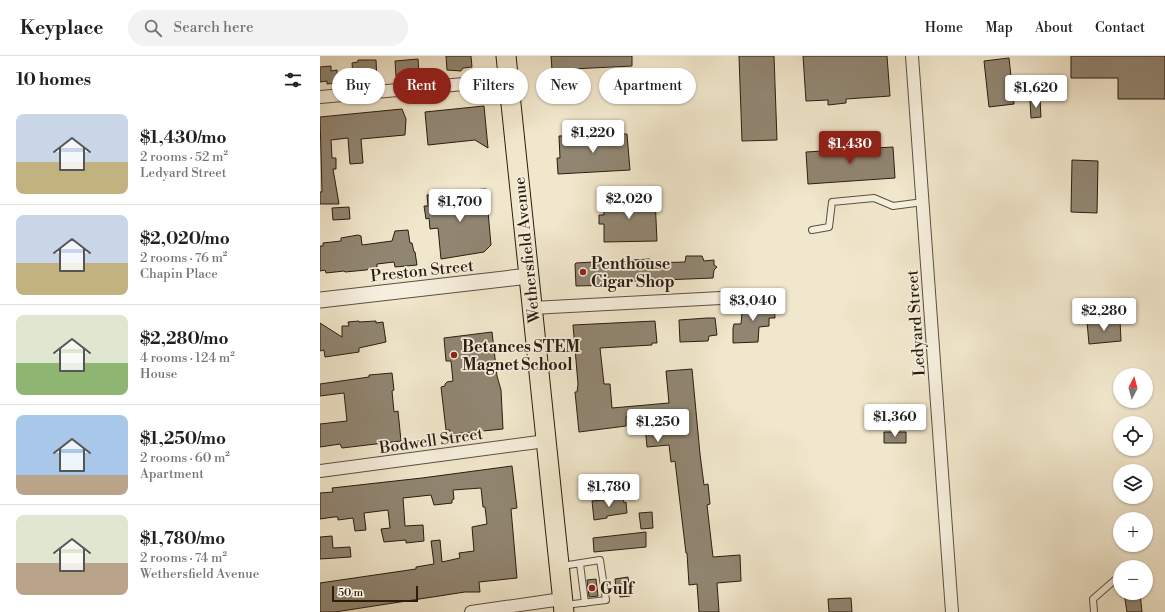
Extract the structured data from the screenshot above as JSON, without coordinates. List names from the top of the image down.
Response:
{
  "streets": {
    "main road": ["Wethersfield Avenue"],
    "street": ["Preston Street", "Ledyard Street", "Bodwell Street"]
  },
  "crossings": [
    ["Wethersfield Avenue", "Preston Street"],
    ["Wethersfield Avenue", "Bodwell Street"]
  ],
  "places": ["Penthouse Cigar Shop", "Betances STEM Magnet School", "Gulf"],
  "scale_bar": "50 m",
  "north": "top",
  "page": {
    "header": "Keyplace",
    "search": "Search here",
    "nav": [
      "Home",
      "Map",
      "About",
      "Contact"
    ],
    "heading": "10 homes",
    "chip": [
      "Buy",
      "Rent",
      "Filters",
      "New",
      "Apartment"
    ],
    "price": [
      "$1,620",
      "$1,220",
      "$1,430",
      "$2,020",
      "$1,700",
      "$3,040",
      "$2,280",
      "$1,360",
      "$1,250",
      "$1,780"
    ],
    "list": [
      {
        "name": "$1,430/mo",
        "note": "2 rooms · 52 m² · Ledyard Street"
      },
      {
        "name": "$2,020/mo",
        "note": "2 rooms · 76 m² · Chapin Place"
      },
      {
        "name": "$2,280/mo",
        "note": "4 rooms · 124 m² · House"
      },
      {
        "name": "$1,250/mo",
        "note": "2 rooms · 60 m² · Apartment"
      },
      {
        "name": "$1,780/mo",
        "note": "2 rooms · 74 m² · Wethersfield Avenue"
      }
    ],
    "map_buttons": ["+", "−"],
    "scale": "50 m"
  }
}
